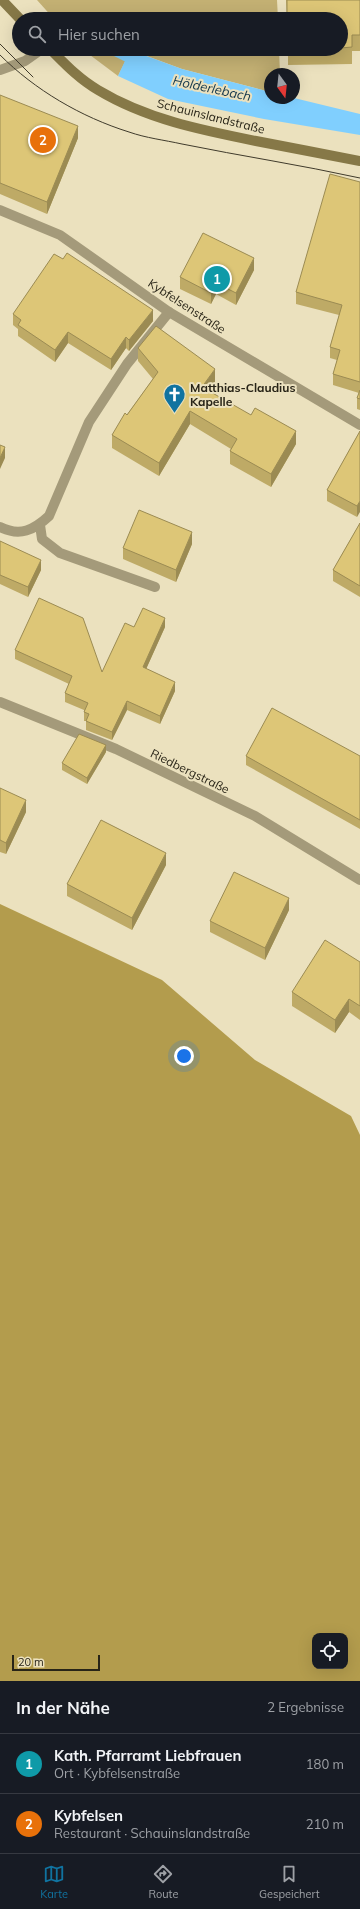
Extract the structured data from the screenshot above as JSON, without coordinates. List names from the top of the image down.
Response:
{
  "streets": {
    "main road": ["Schauinslandstraße"],
    "street": ["Kybfelsenstraße", "Riedbergstraße"]
  },
  "water": ["Hölderlebach"],
  "places": {
    "church": ["Matthias-Claudius Kapelle"]
  },
  "scale_bar": "20 m",
  "north": "bottom",
  "page": {
    "search": "Hier suchen",
    "pins": ["2", "1"],
    "scale": "20 m",
    "heading": ["In der Nähe", "2 Ergebnisse"],
    "list": [
      {
        "mark": "1",
        "name": "Kath. Pfarramt Liebfrauen",
        "note": "Ort · Kybfelsenstraße",
        "value": "180 m"
      },
      {
        "mark": "2",
        "name": "Kybfelsen",
        "note": "Restaurant · Schauinslandstraße",
        "value": "210 m"
      }
    ],
    "nav": ["Karte", "Route", "Gespeichert"]
  }
}
